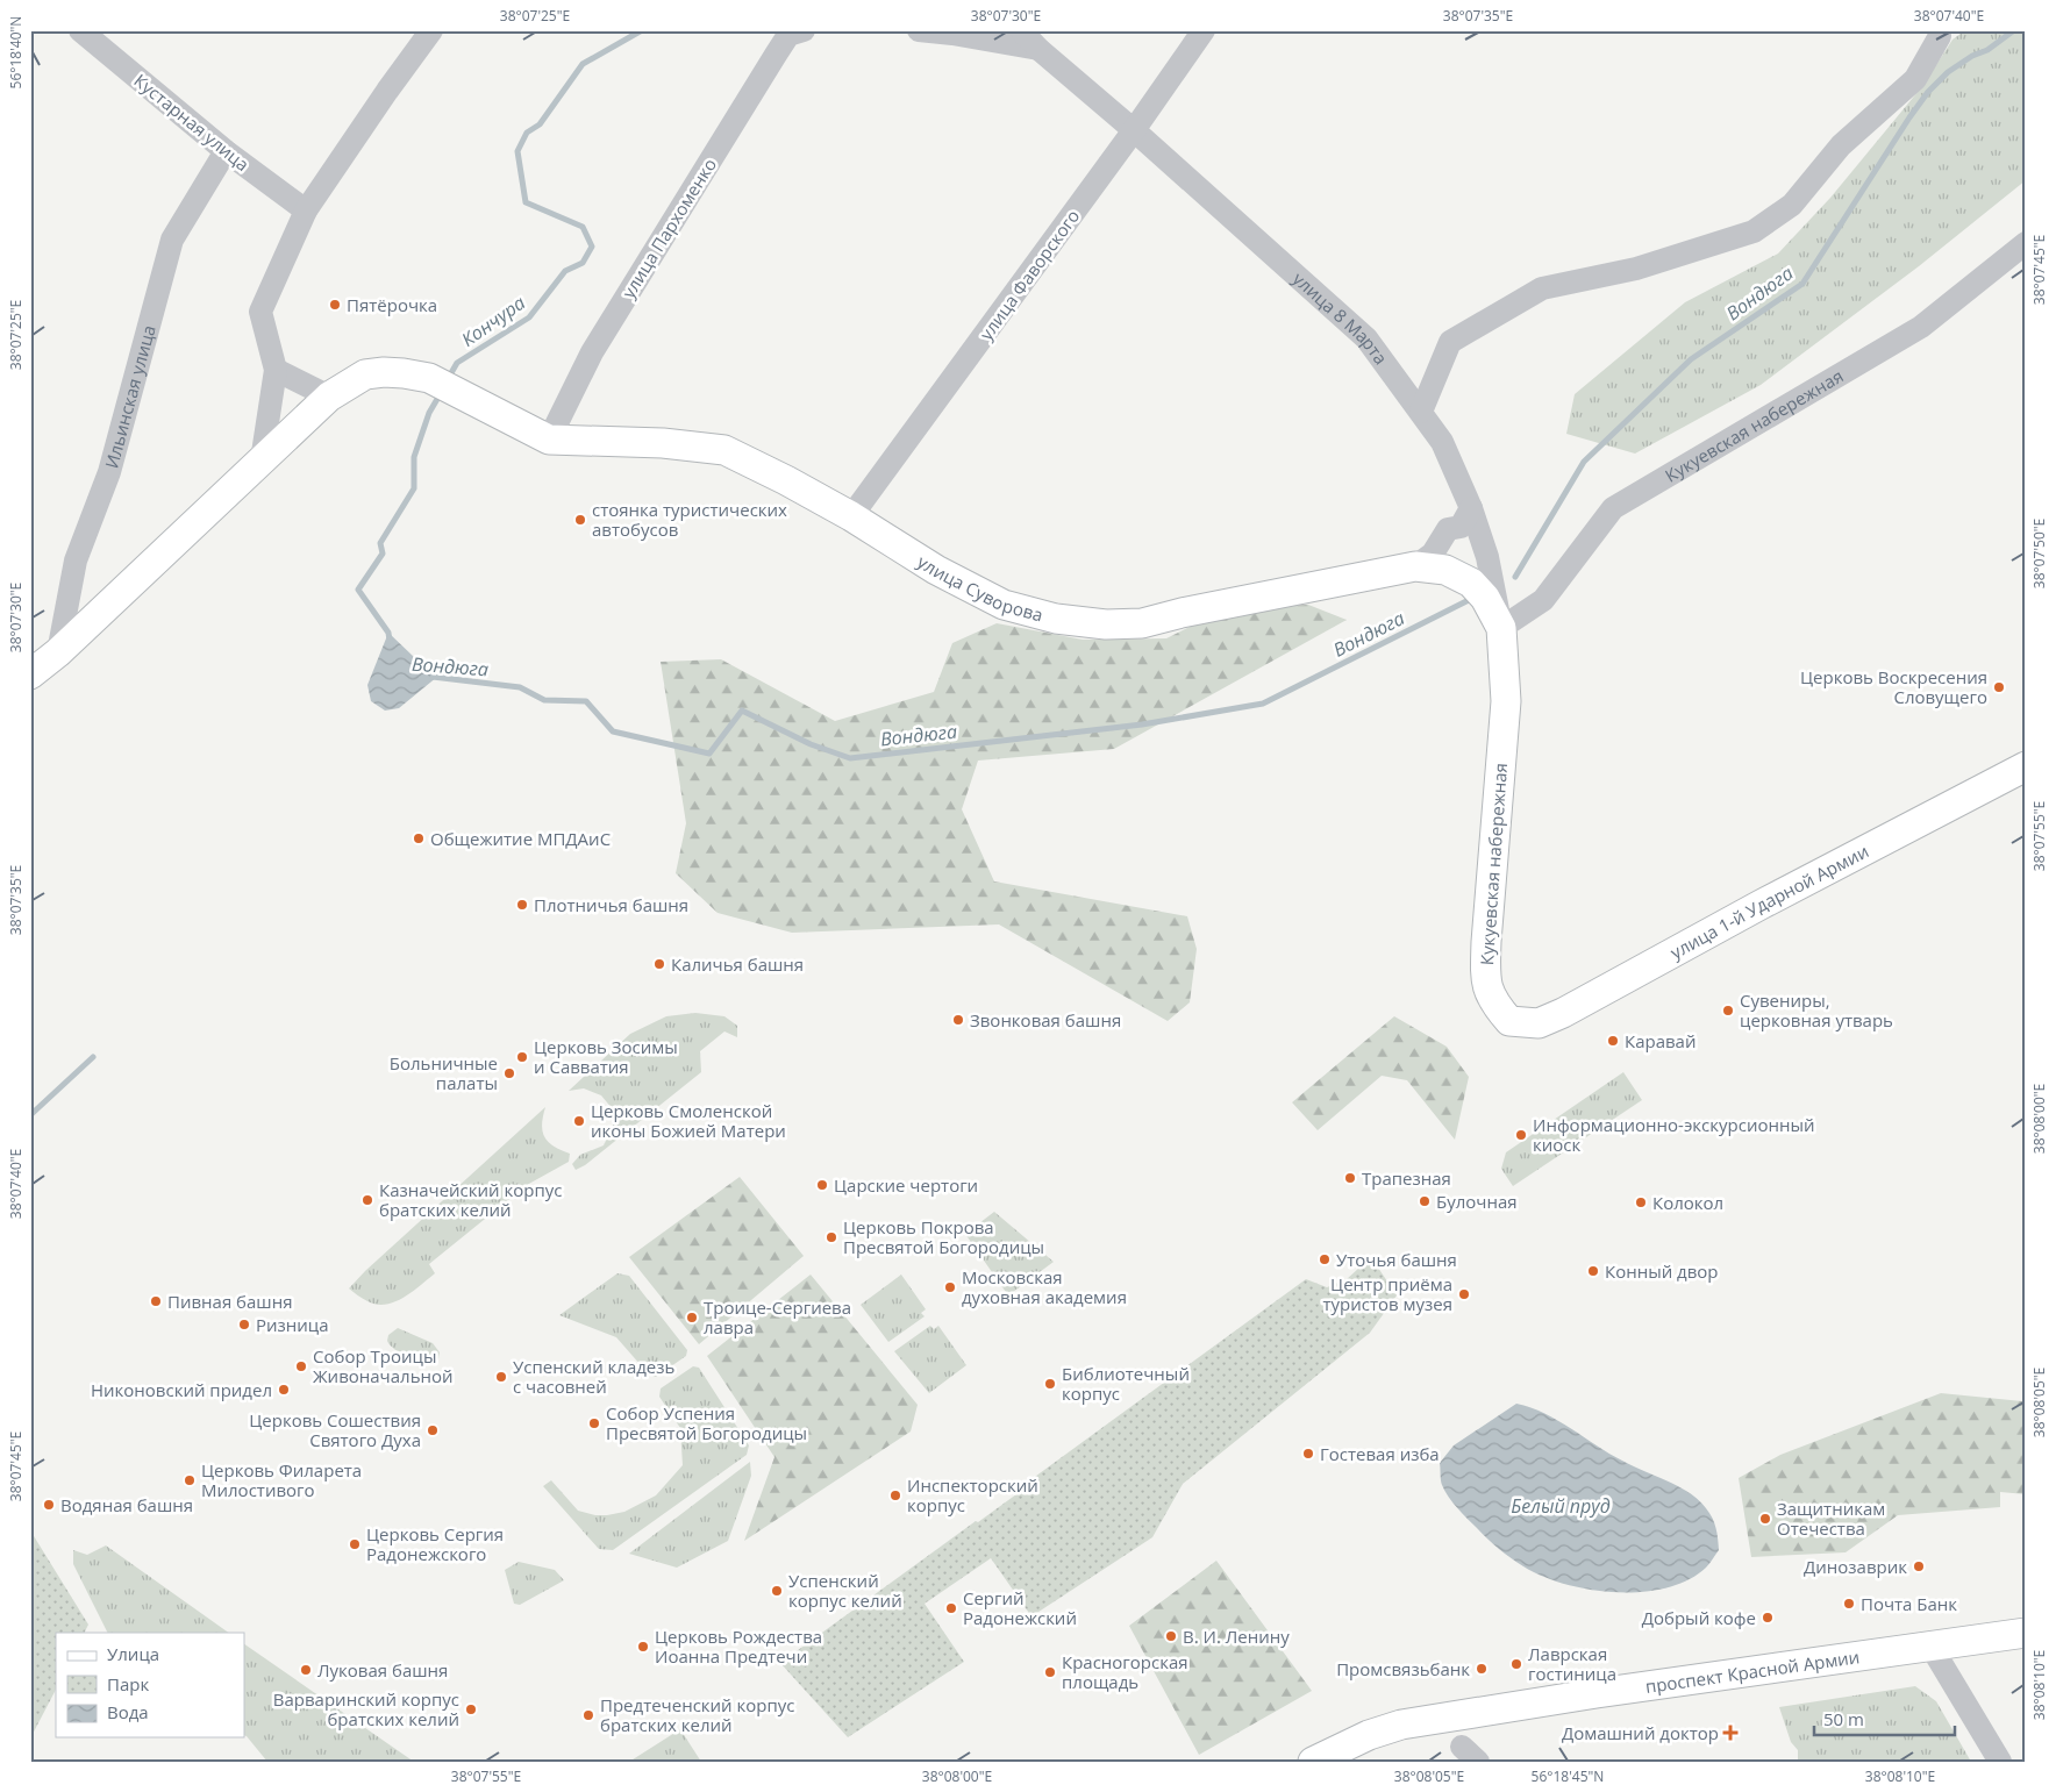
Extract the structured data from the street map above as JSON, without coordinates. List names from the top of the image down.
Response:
{
  "streets": {
    "main road": [
      "улица 8 Марта",
      "Кукуевская набережная",
      "улица Суворова",
      "улица 1-й Ударной Армии",
      "проспект Красной Армии"
    ],
    "street": [
      "Кустарная улица",
      "улица Пархоменко",
      "улица Фаворского",
      "Ильинская улица"
    ]
  },
  "crossings": [
    ["Кустарная улица", "Ильинская улица"],
    ["улица Пархоменко", "улица Суворова"],
    ["улица Фаворского", "улица 8 Марта"],
    ["улица Фаворского", "улица Суворова"],
    ["улица 8 Марта", "Кукуевская набережная"],
    ["улица 8 Марта", "улица Суворова"],
    ["Кукуевская набережная", "улица Суворова"],
    ["Кукуевская набережная", "улица 1-й Ударной Армии"]
  ],
  "water": ["Вондюга", "Кончура", "Белый пруд"],
  "places": {
    "other": [
      "Пятёрочка",
      "стоянка туристических автобусов",
      "Церковь Воскресения Словущего",
      "Общежитие МПДАиС",
      "Плотничья башня",
      "Каличья башня",
      "Сувениры, церковная утварь",
      "Звонковая башня",
      "Каравай",
      "Церковь Зосимы и Савватия",
      "Больничные палаты",
      "Церковь Смоленской иконы Божией Матери",
      "Информационно-экскурсионный киоск",
      "Трапезная",
      "Царские чертоги",
      "Казначейский корпус братских келий",
      "Булочная",
      "Колокол",
      "Церковь Покрова Пресвятой Богородицы",
      "Уточья башня",
      "Конный двор",
      "Московская духовная академия",
      "Центр приёма туристов музея",
      "Пивная башня",
      "Троице-Сергиева лавра",
      "Ризница",
      "Собор Троицы Живоначальной",
      "Успенский кладезь с часовней",
      "Библиотечный корпус",
      "Никоновский придел",
      "Собор Успения Пресвятой Богородицы",
      "Церковь Сошествия Святого Духа",
      "Гостевая изба",
      "Церковь Филарета Милостивого",
      "Инспекторский корпус",
      "Водяная башня",
      "Защитникам Отечества",
      "Церковь Сергия Радонежского",
      "Динозаврик",
      "Успенский корпус келий",
      "Почта Банк",
      "Сергий Радонежский",
      "Добрый кофе",
      "В. И. Ленину",
      "Церковь Рождества Иоанна Предтечи",
      "Лаврская гостиница",
      "Промсвязьбанк",
      "Луковая башня",
      "Красногорская площадь",
      "Варваринский корпус братских келий",
      "Предтеченский корпус братских келий"
    ],
    "health": ["Домашний доктор"]
  },
  "legend": ["Улица", "Парк", "Вода"],
  "scale_bar": "50 m",
  "coordinates": [
    "38°07'25\"E",
    "38°07'30\"E",
    "38°07'35\"E",
    "38°07'40\"E",
    "56°18'40\"N",
    "38°07'45\"E",
    "38°07'50\"E",
    "38°07'55\"E",
    "38°08'00\"E",
    "38°08'05\"E",
    "38°08'10\"E",
    "56°18'45\"N"
  ]
}
